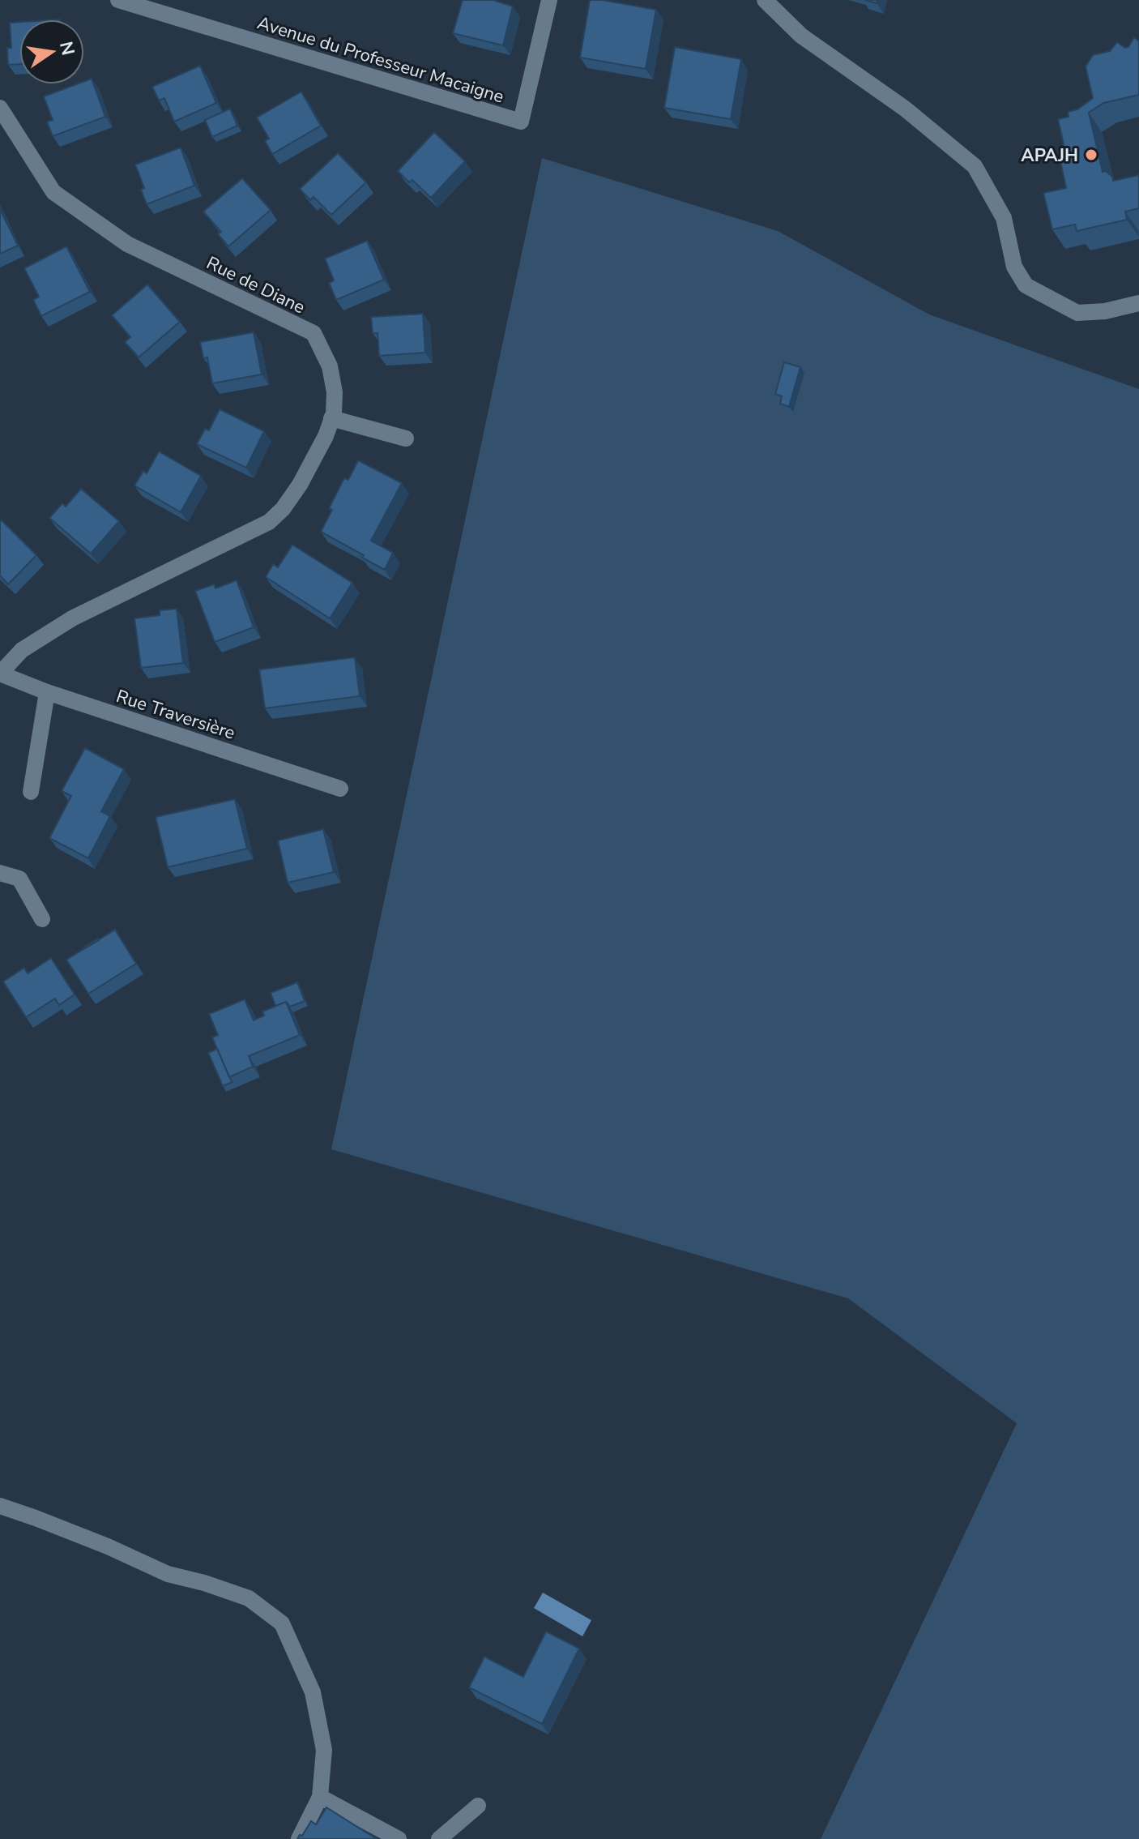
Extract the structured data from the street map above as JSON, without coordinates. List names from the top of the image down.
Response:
{
  "streets": {
    "street": ["Avenue du Professeur Macaigne", "Rue de Diane", "Rue Traversière"]
  },
  "crossings": [
    ["Rue de Diane", "Rue Traversière"]
  ],
  "places": ["APAJH"],
  "north": "right"
}
